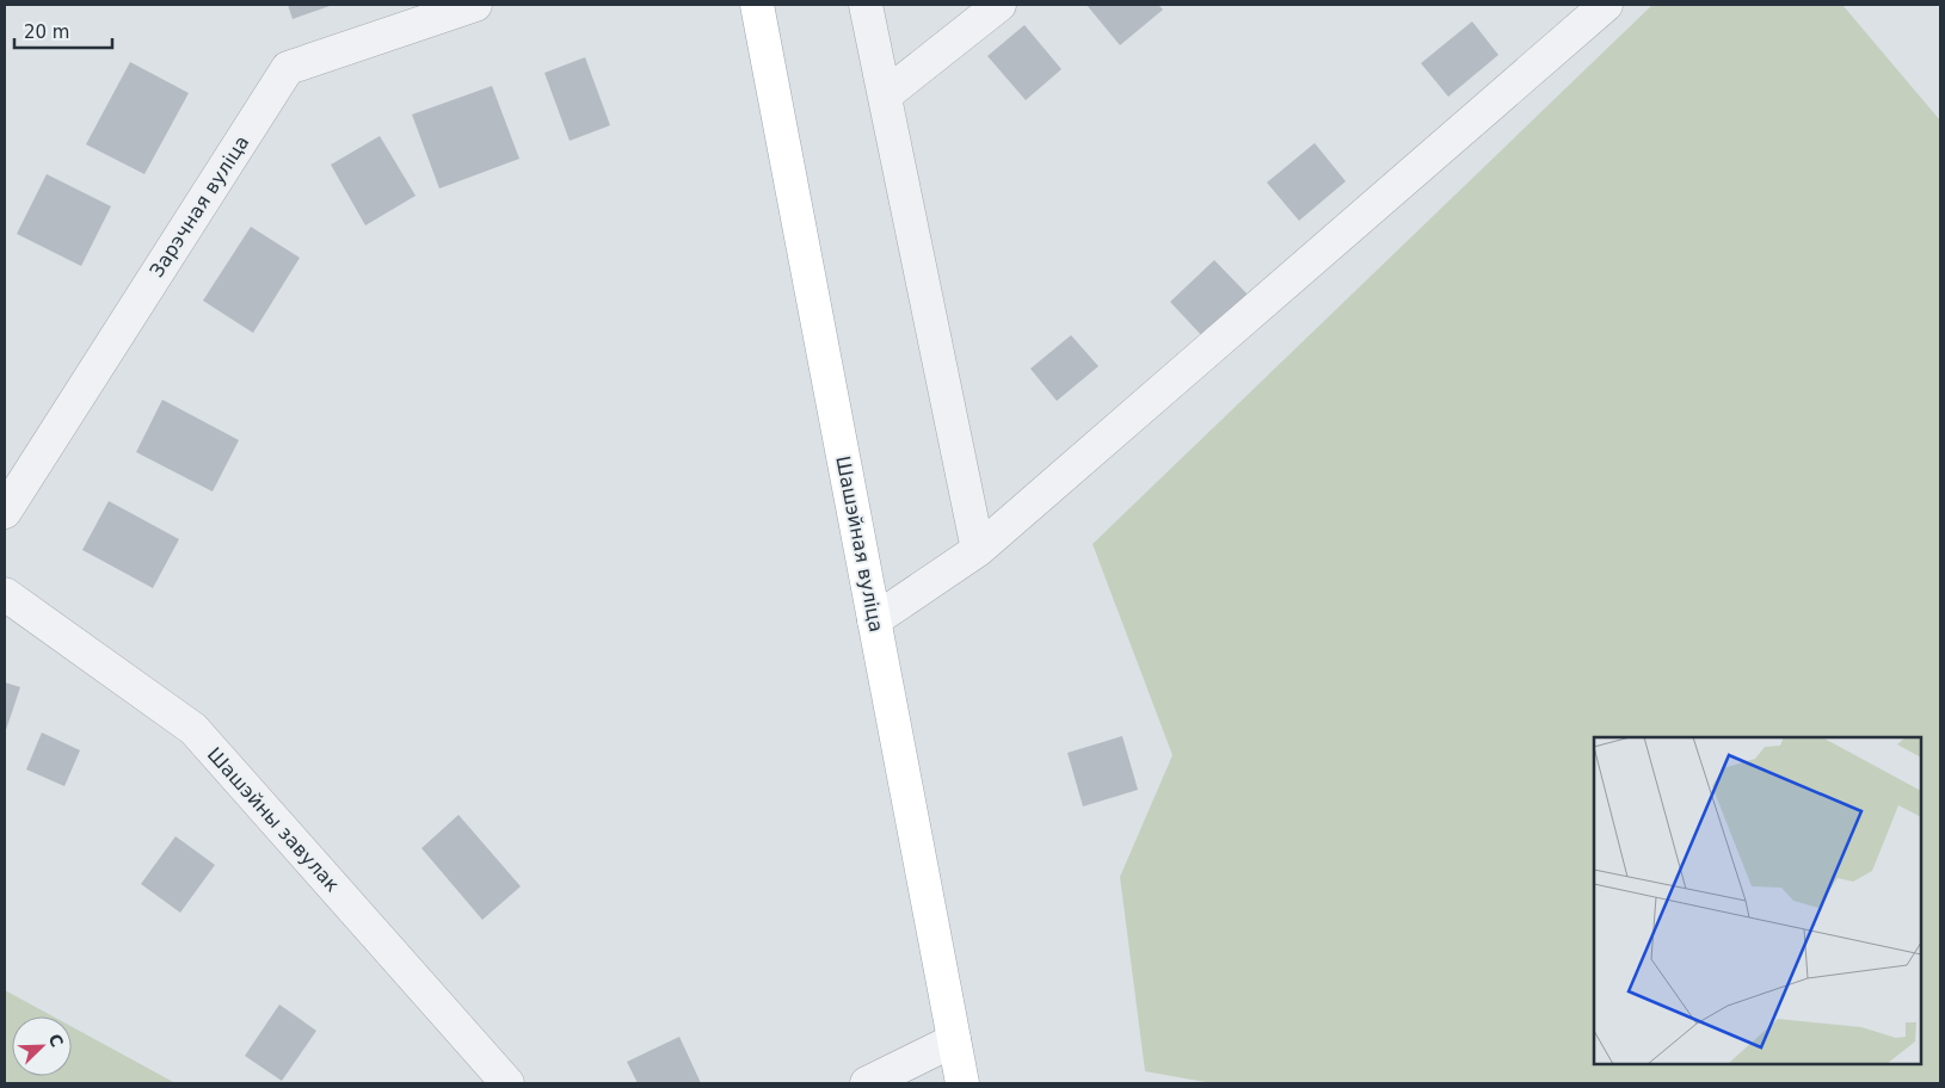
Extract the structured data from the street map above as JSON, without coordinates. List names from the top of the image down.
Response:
{
  "streets": {
    "main road": ["Шашэйная вуліца"],
    "street": ["Зарэчная вуліца", "Шашэйны завулак"]
  },
  "scale_bar": "20 m",
  "north": "top right"
}
